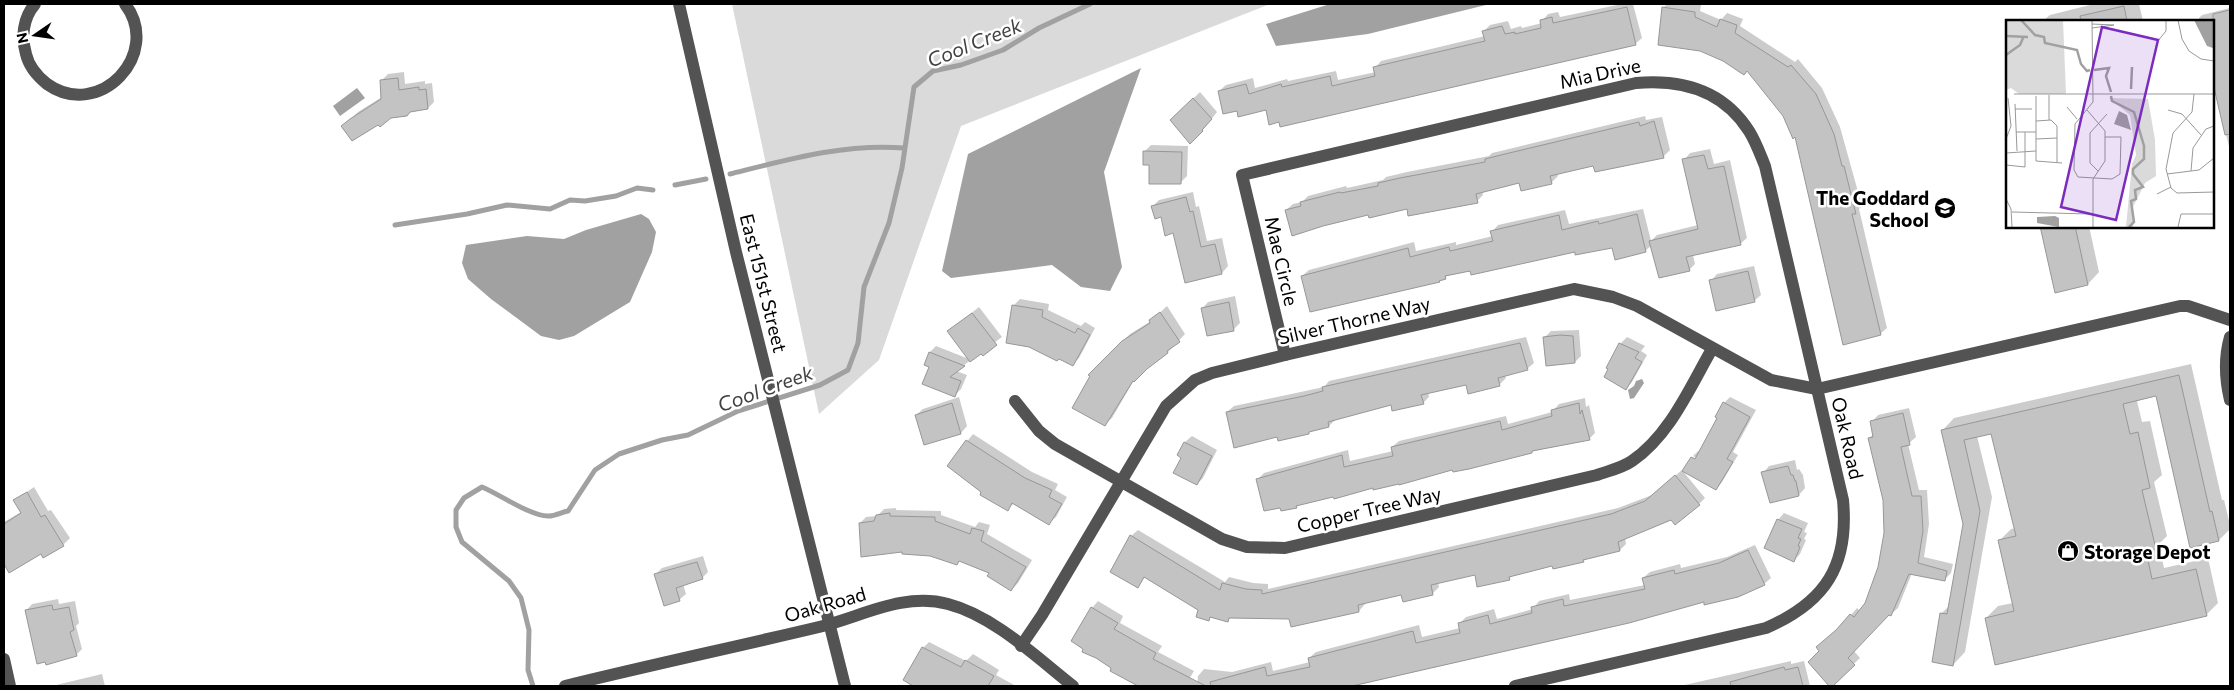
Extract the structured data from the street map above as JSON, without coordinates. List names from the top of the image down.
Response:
{
  "streets": {
    "street": [
      "Mia Drive",
      "Mae Circle",
      "East 151st Street",
      "Silver Thorne Way",
      "Oak Road",
      "Copper Tree Way"
    ]
  },
  "crossings": [
    ["Mia Drive", "Mae Circle"],
    ["Mia Drive", "Silver Thorne Way"],
    ["Mia Drive", "Oak Road"],
    ["Mae Circle", "Silver Thorne Way"],
    ["East 151st Street", "Oak Road"],
    ["Silver Thorne Way", "Oak Road"],
    ["Silver Thorne Way", "Copper Tree Way"]
  ],
  "water": ["Cool Creek"],
  "places": {
    "school or university": ["The Goddard School"],
    "shop": ["Storage Depot"]
  },
  "north": "left"
}
